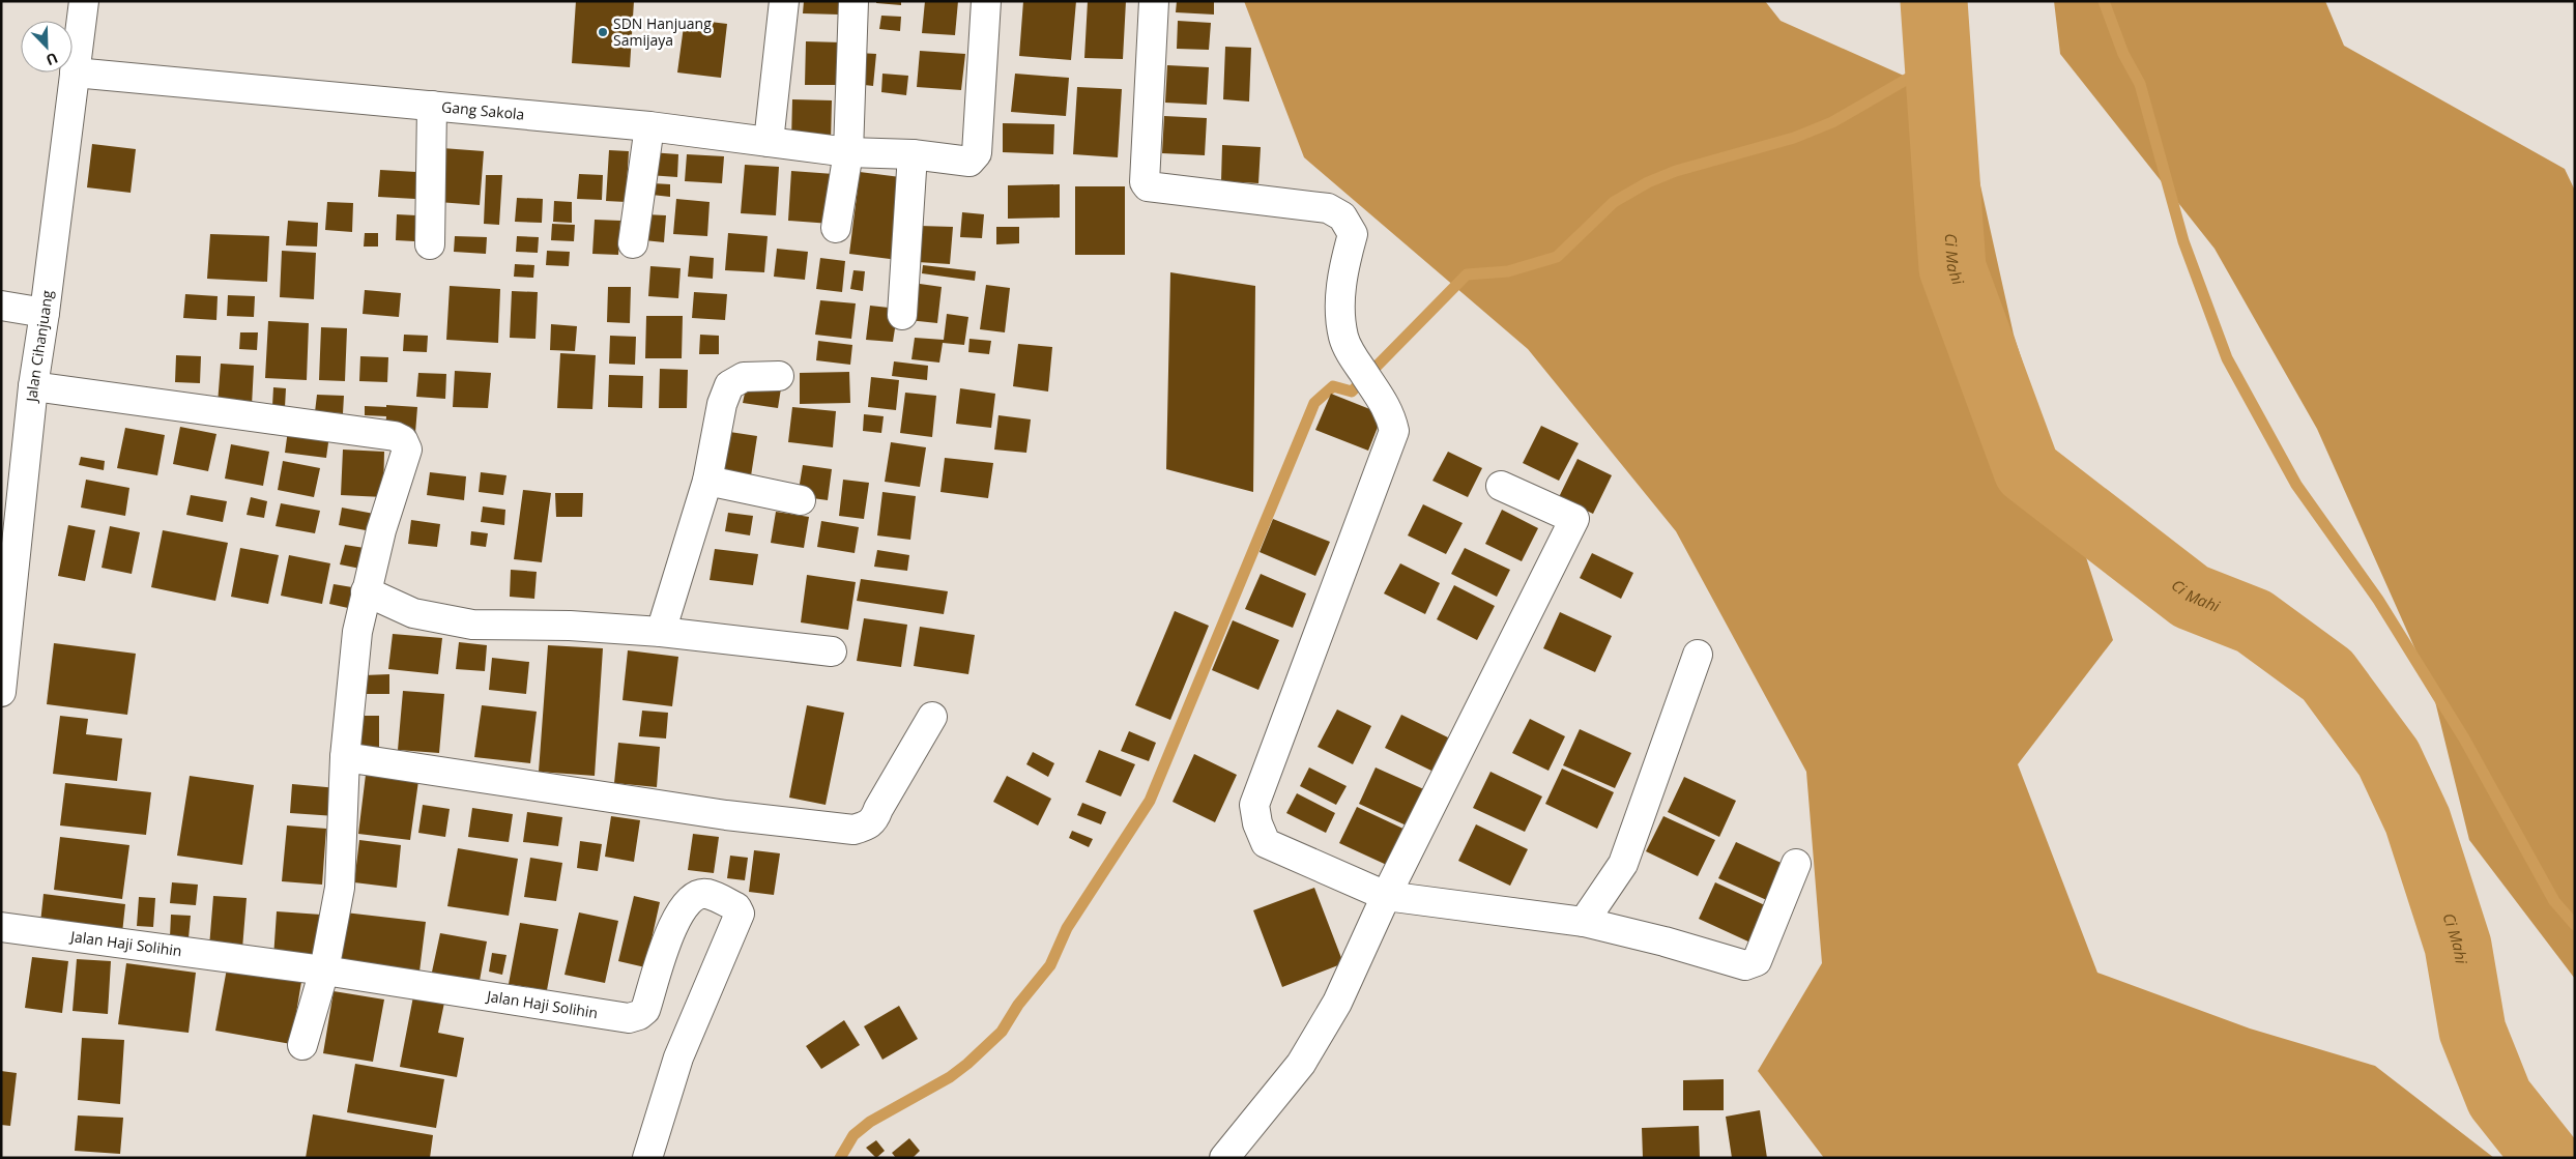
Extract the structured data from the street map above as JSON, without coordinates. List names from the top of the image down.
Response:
{
  "streets": {
    "street": ["Gang Sakola", "Jalan Cihanjuang", "Jalan Haji Solihin"]
  },
  "crossings": [
    ["Gang Sakola", "Jalan Cihanjuang"]
  ],
  "water": ["Ci Mahi"],
  "places": ["SDN Hanjuang Samijaya"],
  "north": "bottom right"
}
